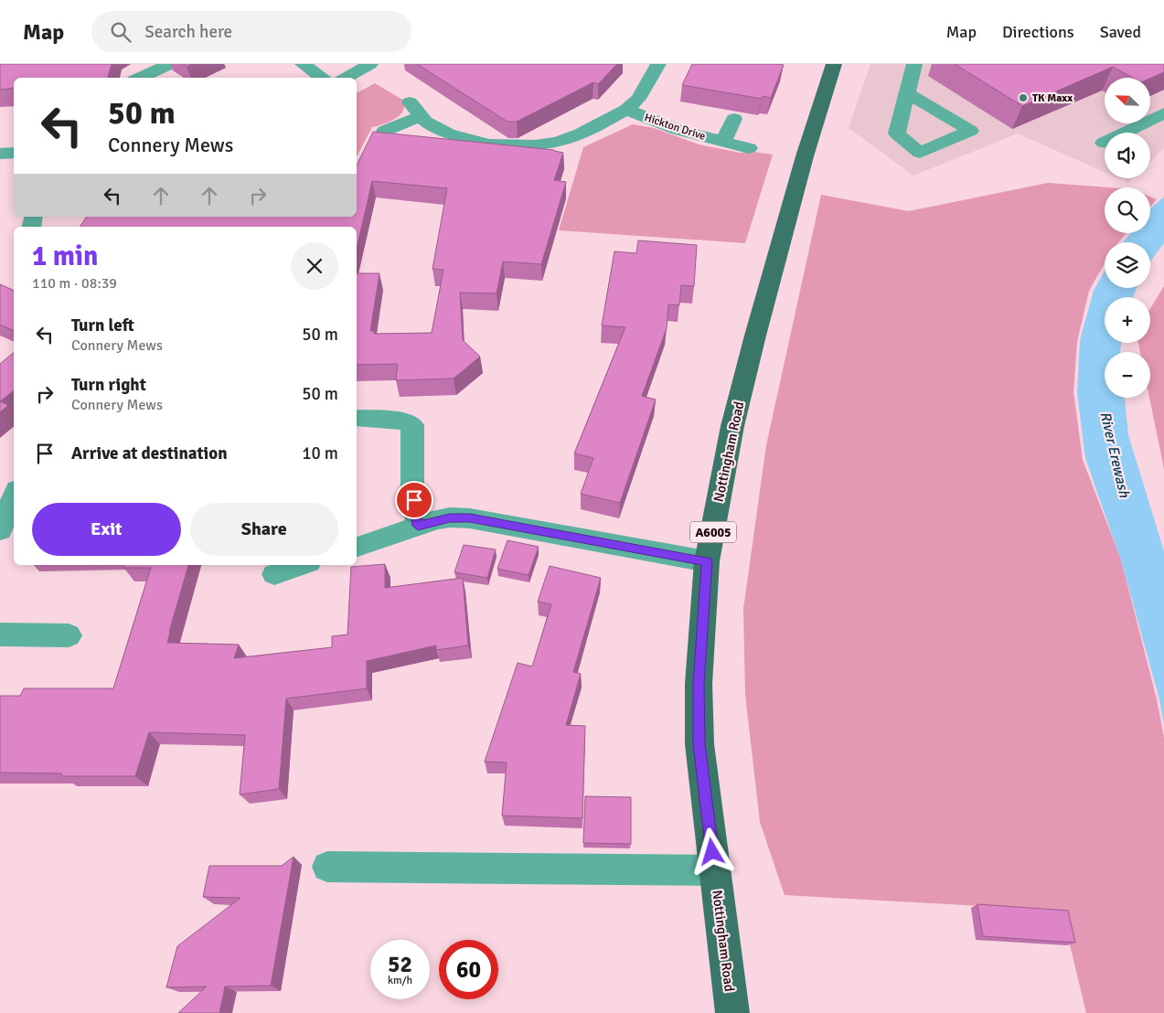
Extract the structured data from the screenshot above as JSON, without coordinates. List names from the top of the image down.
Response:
{
  "streets": {
    "main road": ["Nottingham Road", "A6005"],
    "street": ["Hickton Drive"]
  },
  "water": ["River Erewash"],
  "places": ["TK Maxx"],
  "north": "top left",
  "page": {
    "header": "Map",
    "search": "Search here",
    "nav": ["Map", "Directions", "Saved"],
    "map_buttons": ["+", "−"],
    "turn": ["50 m", "Connery Mews"],
    "heading": ["1 min", "110 m · 08:39"],
    "list": [
      {
        "name": "Turn left",
        "note": "Connery Mews",
        "value": "50 m"
      },
      {
        "name": "Turn right",
        "note": "Connery Mews",
        "value": "50 m"
      },
      {
        "name": "Arrive at destination",
        "value": "10 m"
      }
    ],
    "buttons": ["Exit", "Share"],
    "speed": "52 km/h",
    "limit": "60"
  }
}
